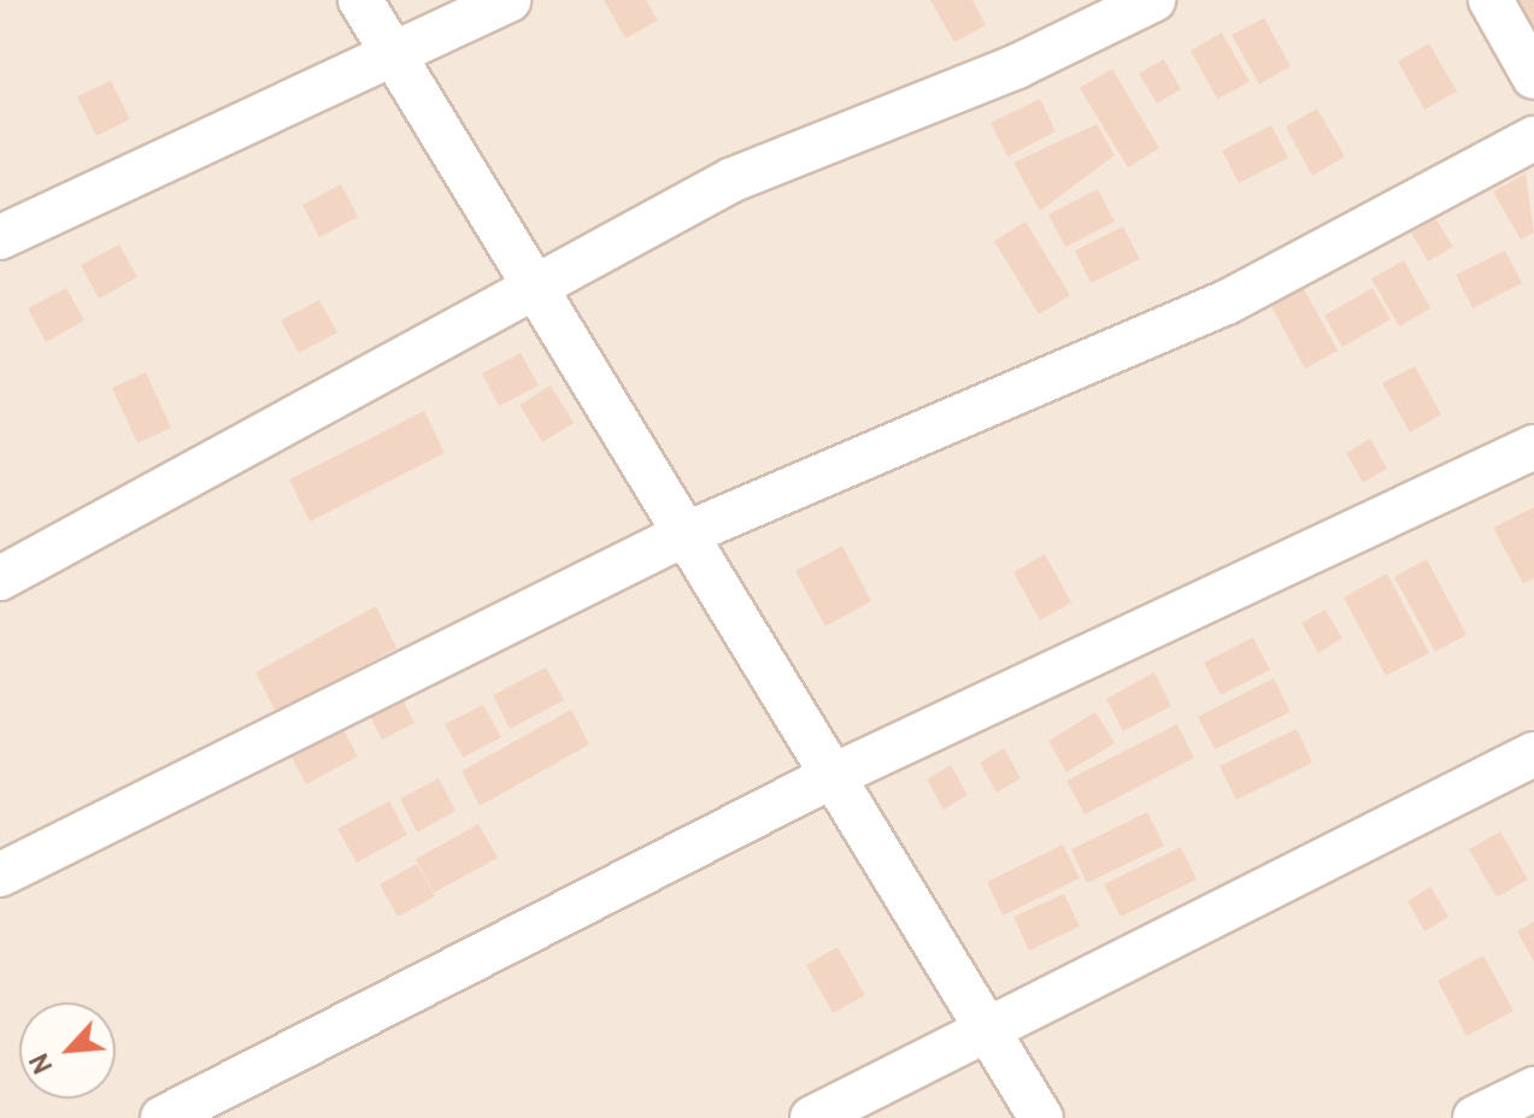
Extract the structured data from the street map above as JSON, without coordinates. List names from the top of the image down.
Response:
{
  "north": "bottom left"
}
